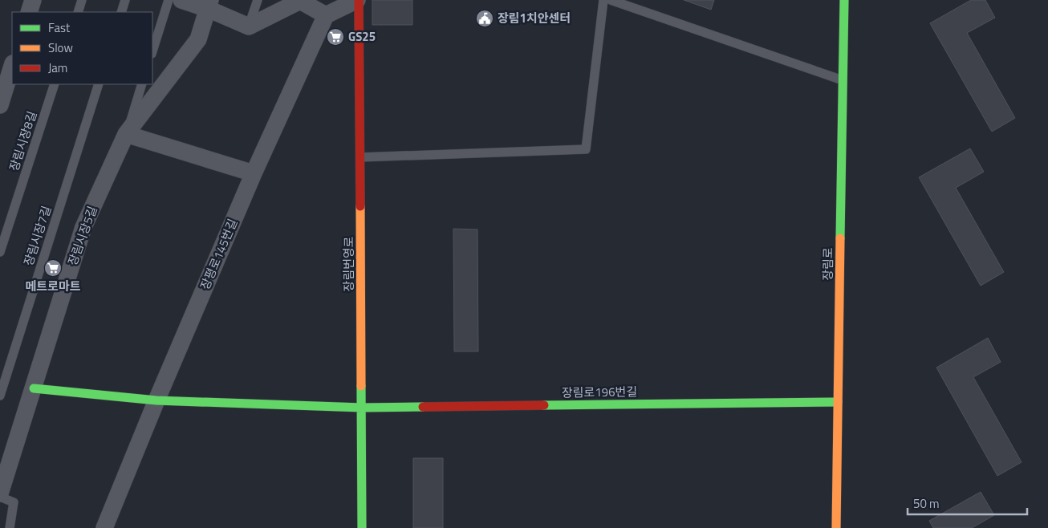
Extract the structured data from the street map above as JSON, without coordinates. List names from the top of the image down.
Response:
{
  "streets": {
    "street": [
      "장림시장5길",
      "장평로145번길",
      "장림번영로",
      "장림로",
      "장림로196번길"
    ],
    "lane": ["장림시장8길", "장림시장7길"]
  },
  "crossings": [
    ["장림시장5길", "장림로196번길"],
    ["장평로145번길", "장림로196번길"],
    ["장림번영로", "장림로196번길"],
    ["장림로", "장림로196번길"]
  ],
  "places": {
    "public building": ["장림1치안센터"],
    "supermarket": ["GS25", "메트로마트"]
  },
  "legend": ["Fast", "Slow", "Jam"],
  "scale_bar": "50 m"
}
